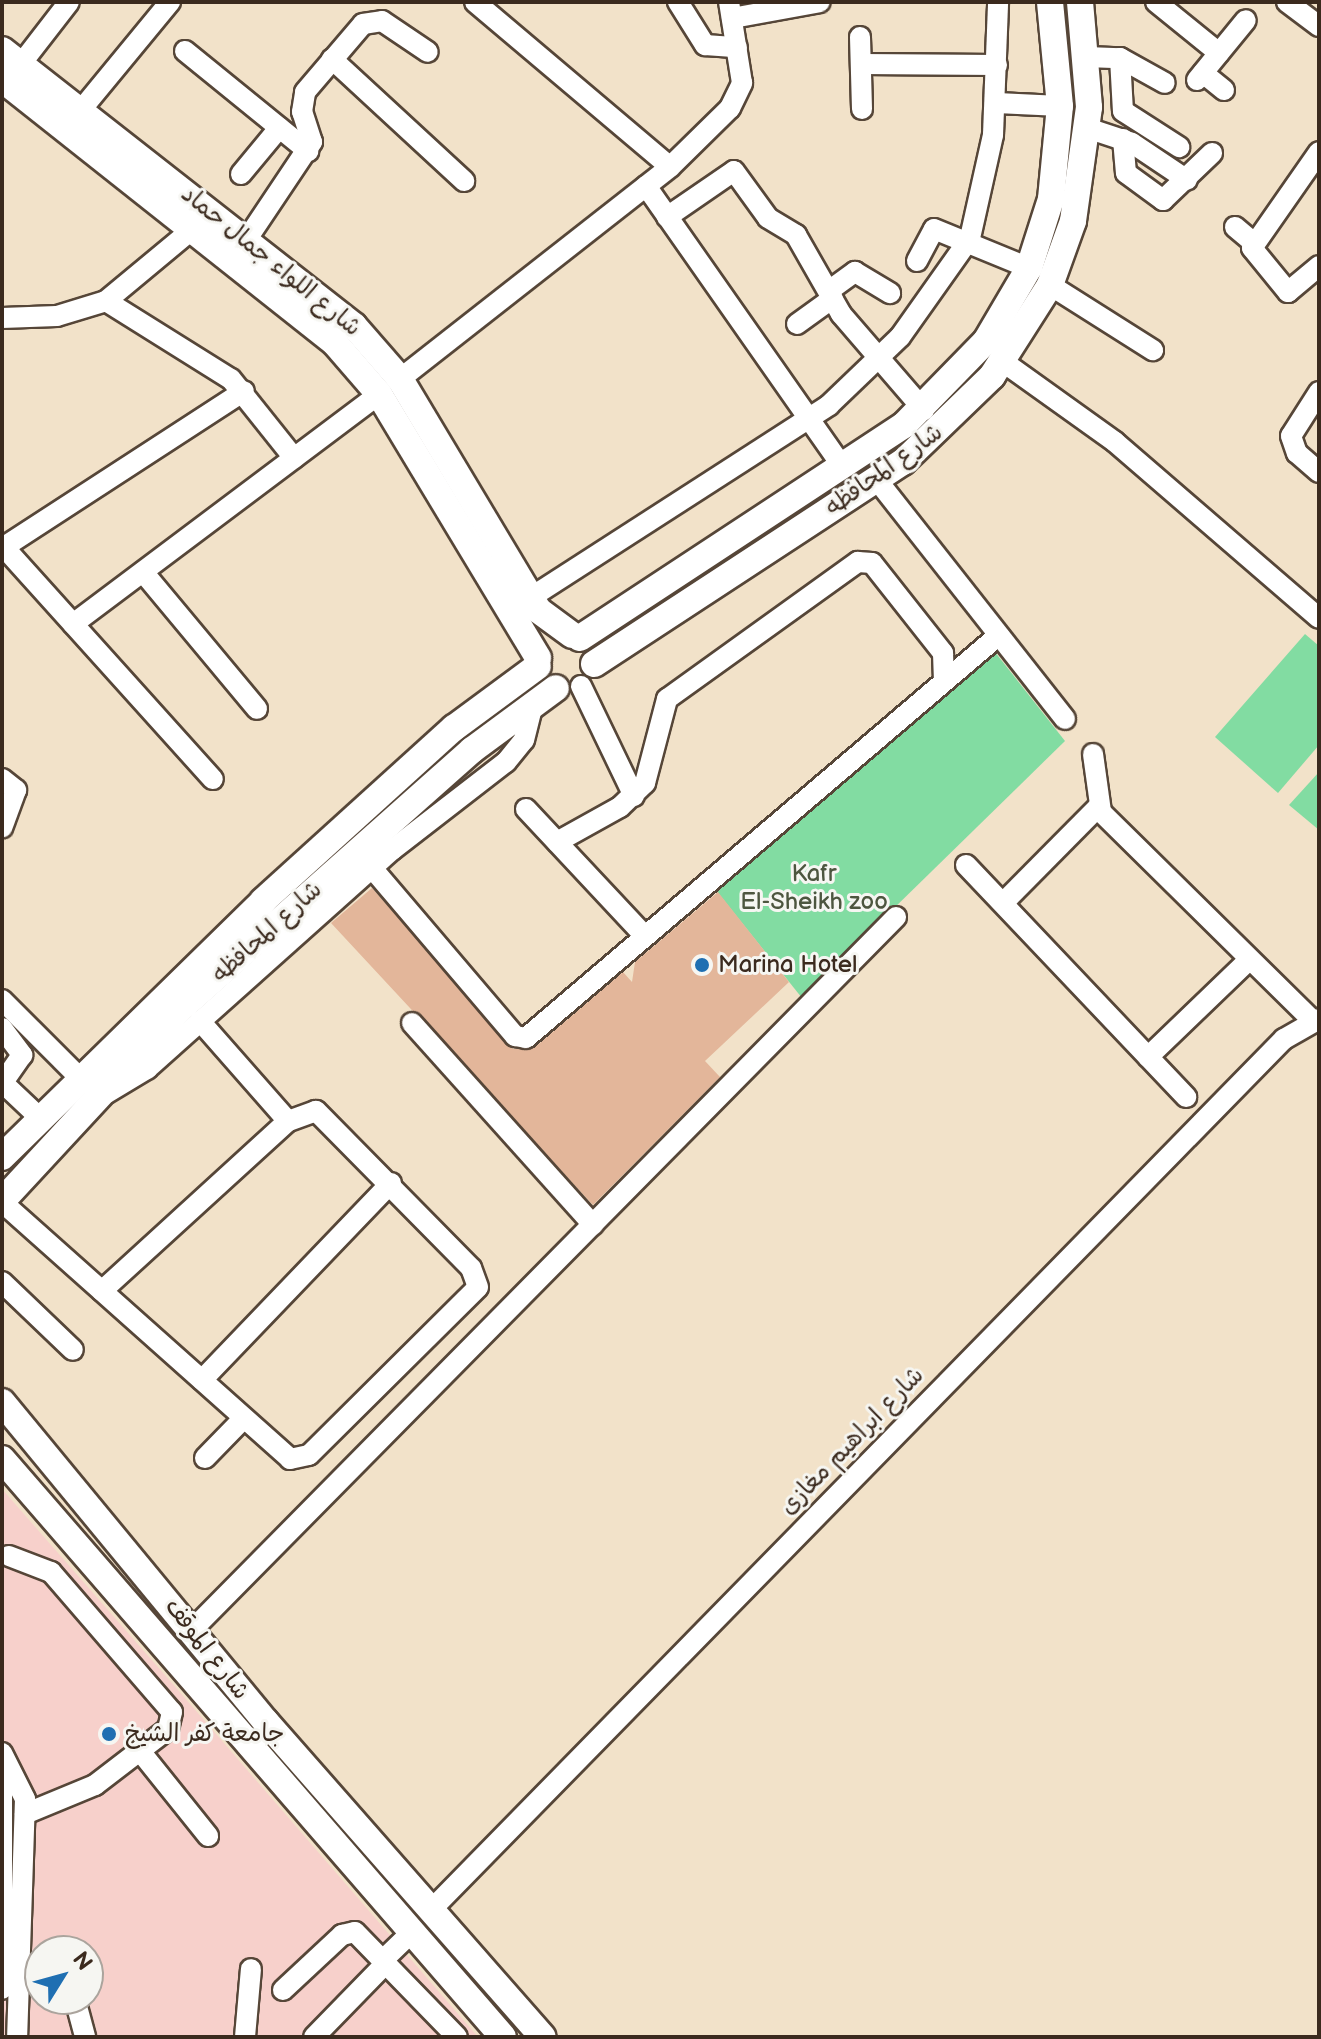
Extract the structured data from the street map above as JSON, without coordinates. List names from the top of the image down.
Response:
{
  "streets": {
    "main road": ["شارع اللواء جمال حماد", "شارع المحافظه", "شارع الموقف"],
    "street": ["شارع ابراهيم مغازى"]
  },
  "crossings": [
    ["شارع اللواء جمال حماد", "شارع المحافظه"],
    ["شارع ابراهيم مغازى", "شارع الموقف"]
  ],
  "parks": ["Kafr El-Sheikh zoo"],
  "places": ["Marina Hotel", "جامعة كفر الشيخ"],
  "north": "top right"
}
